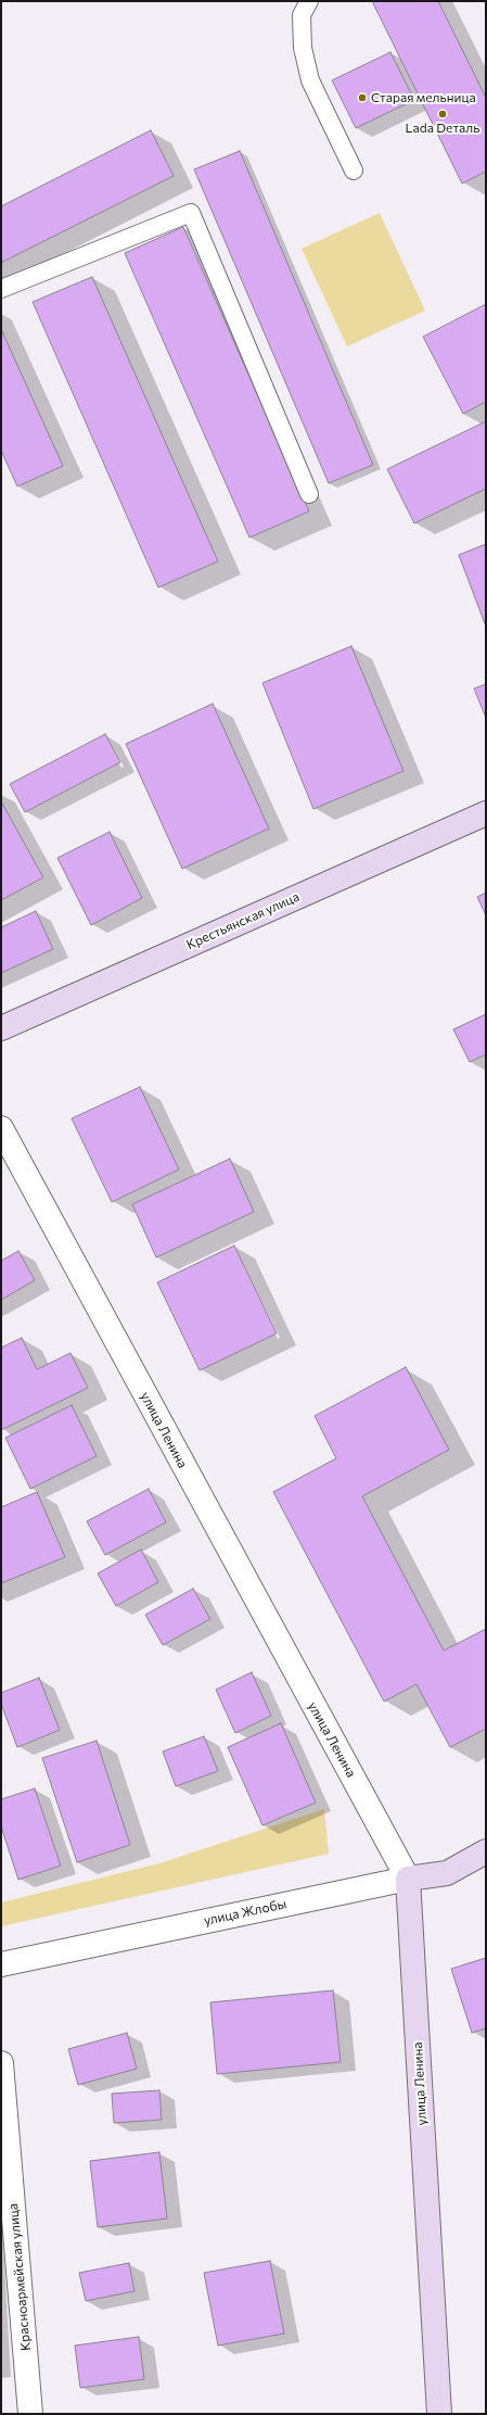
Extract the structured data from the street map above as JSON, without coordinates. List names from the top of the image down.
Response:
{
  "streets": {
    "street": [
      "Крестьянская улица",
      "улица Ленина",
      "улица Жлобы",
      "Красноармейская улица"
    ]
  },
  "crossings": [
    ["улица Ленина", "улица Жлобы"]
  ],
  "places": ["Старая мельница", "Lada Dеталь"]
}
